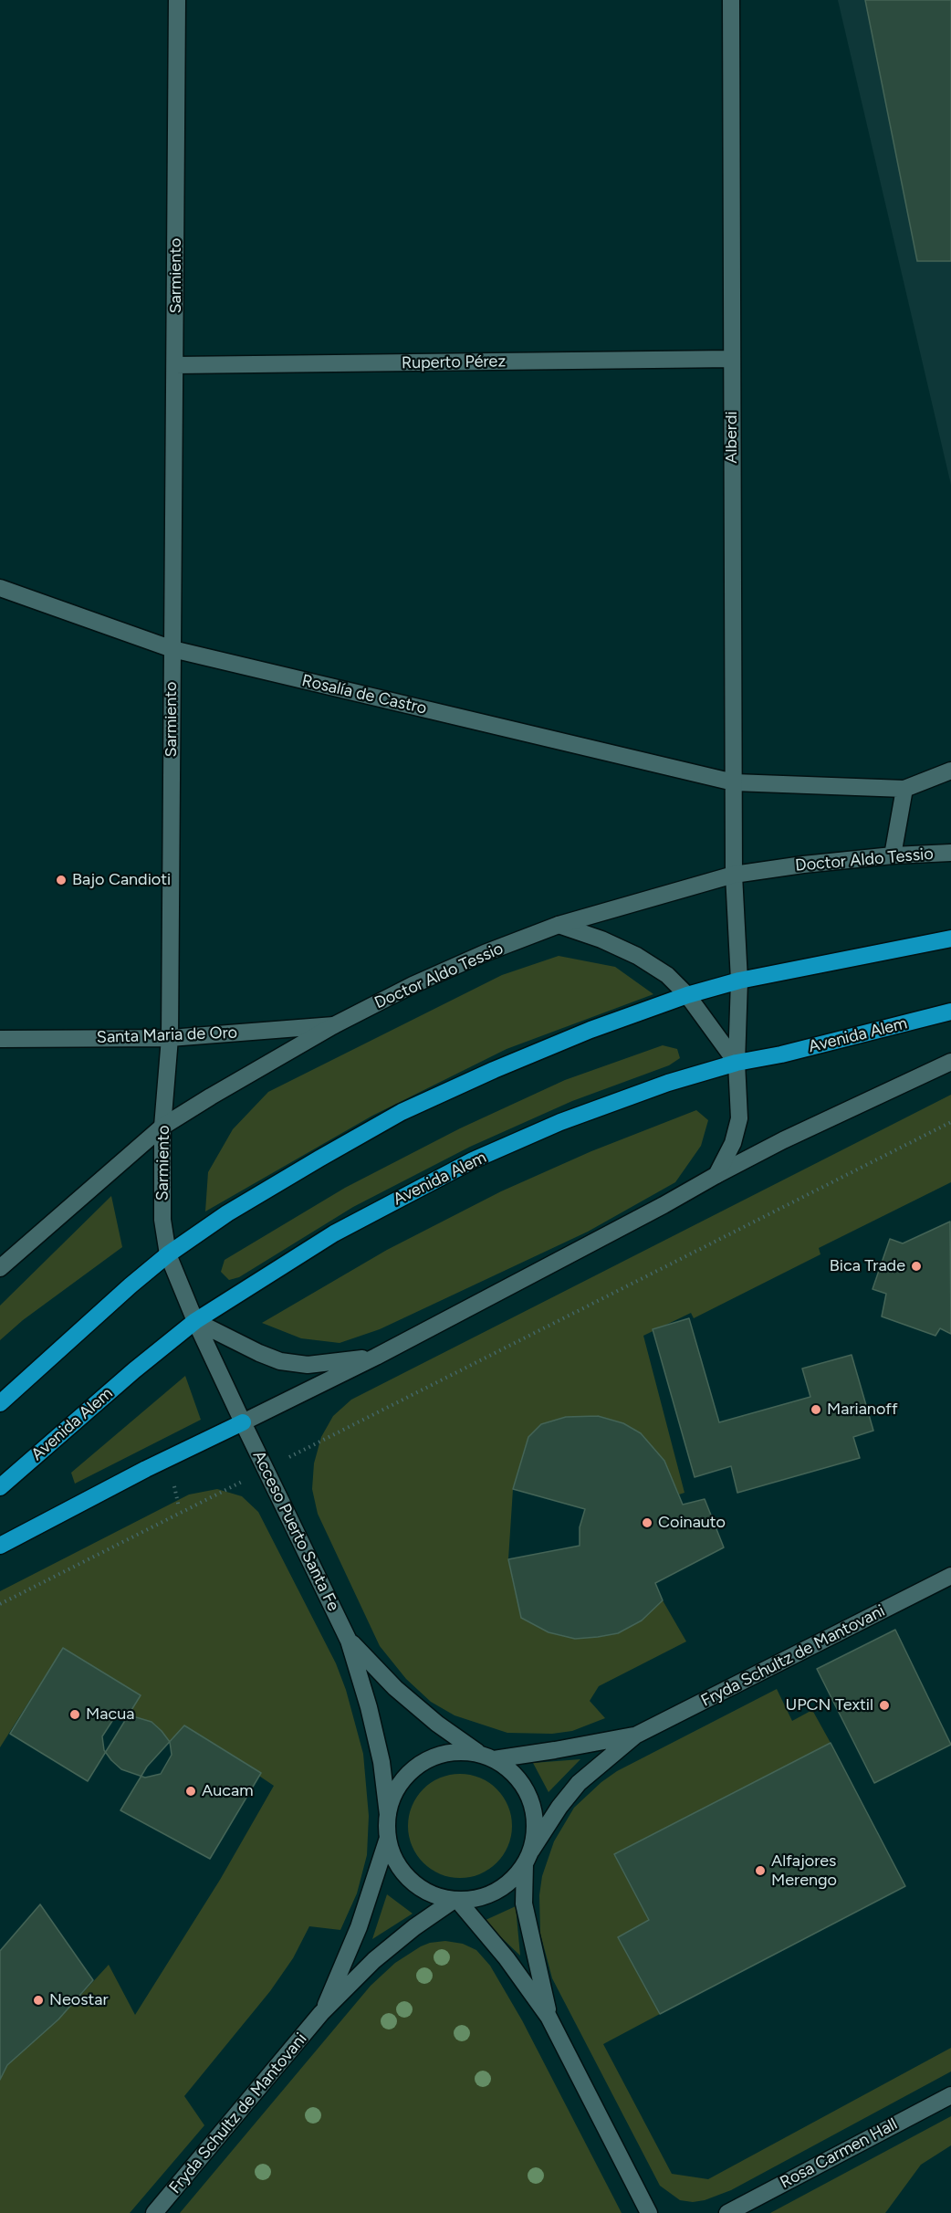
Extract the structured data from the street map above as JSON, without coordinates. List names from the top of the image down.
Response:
{
  "streets": {
    "highway": ["Avenida Alem"],
    "street": [
      "Sarmiento",
      "Ruperto Pérez",
      "Alberdi",
      "Rosalía de Castro",
      "Doctor Aldo Tessio",
      "Santa Maria de Oro",
      "Acceso Puerto Santa Fe",
      "Fryda Schultz de Mantovani",
      "Rosa Carmen Hall"
    ]
  },
  "crossings": [
    ["Sarmiento", "Ruperto Pérez"],
    ["Sarmiento", "Rosalía de Castro"],
    ["Sarmiento", "Doctor Aldo Tessio"],
    ["Sarmiento", "Santa Maria de Oro"],
    ["Sarmiento", "Avenida Alem"],
    ["Sarmiento", "Acceso Puerto Santa Fe"],
    ["Ruperto Pérez", "Alberdi"],
    ["Alberdi", "Rosalía de Castro"],
    ["Alberdi", "Doctor Aldo Tessio"],
    ["Alberdi", "Avenida Alem"],
    ["Doctor Aldo Tessio", "Santa Maria de Oro"],
    ["Acceso Puerto Santa Fe", "Fryda Schultz de Mantovani"]
  ],
  "places": [
    "Bajo Candioti",
    "Bica Trade",
    "Marianoff",
    "Coinauto",
    "UPCN Textil",
    "Macua",
    "Aucam",
    "Alfajores Merengo",
    "Neostar"
  ]
}
